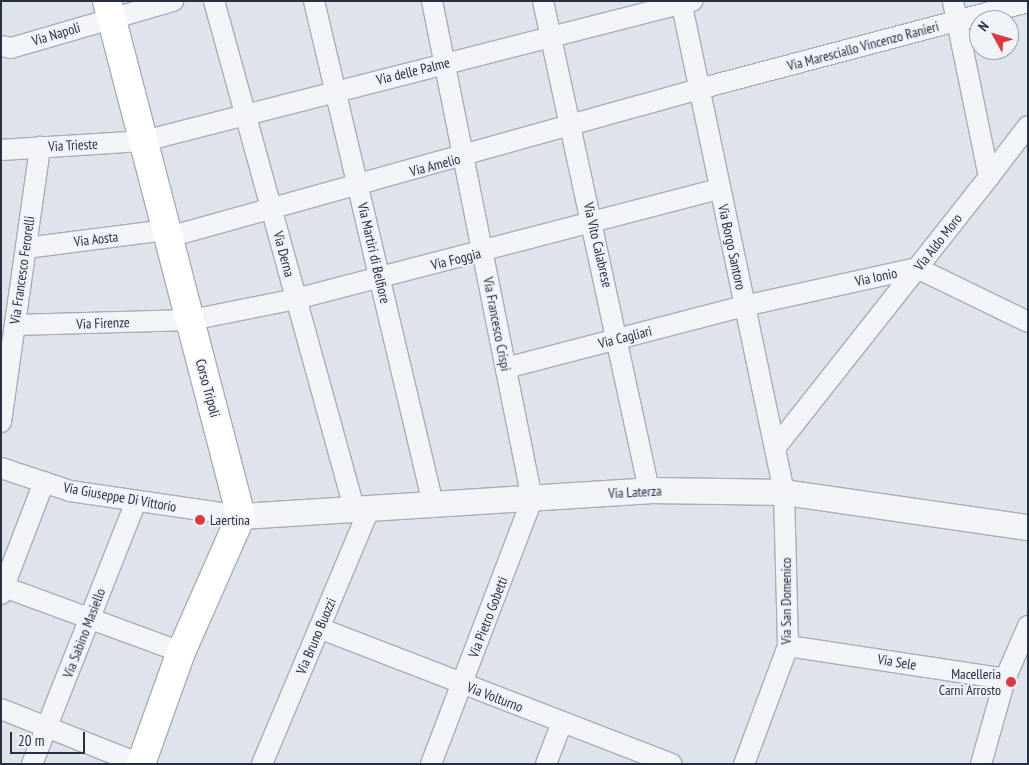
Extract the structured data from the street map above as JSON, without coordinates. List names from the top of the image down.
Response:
{
  "streets": {
    "main road": ["Corso Tripoli"],
    "street": [
      "Via Napoli",
      "Via Maresciallo Vincenzo Ranieri",
      "Via delle Palme",
      "Via Trieste",
      "Via Amelio",
      "Via Aosta",
      "Via Aldo Moro",
      "Via Vito Calabrese",
      "Via Borgo Santoro",
      "Via Martiri di Belfiore",
      "Via Derna",
      "Via Foggia",
      "Via Francesco Ferorelli",
      "Via Ionio",
      "Via Firenze",
      "Via Francesco Crispi",
      "Via Cagliari",
      "Via Laterza",
      "Via Giuseppe Di Vittorio",
      "Via San Domenico",
      "Via Pietro Gobetti",
      "Via Sabino Masiello",
      "Via Bruno Buozzi",
      "Via Sele",
      "Via Volturno"
    ]
  },
  "crossings": [
    ["Via Napoli", "Corso Tripoli"],
    ["Via Maresciallo Vincenzo Ranieri", "Via Amelio"],
    ["Via Maresciallo Vincenzo Ranieri", "Via Borgo Santoro"],
    ["Via delle Palme", "Via Trieste"],
    ["Via delle Palme", "Via Vito Calabrese"],
    ["Via delle Palme", "Via Borgo Santoro"],
    ["Via delle Palme", "Via Martiri di Belfiore"],
    ["Via delle Palme", "Via Derna"],
    ["Via delle Palme", "Via Francesco Crispi"],
    ["Via delle Palme", "Corso Tripoli"],
    ["Via Trieste", "Via Francesco Ferorelli"],
    ["Via Trieste", "Corso Tripoli"],
    ["Via Amelio", "Via Aosta"],
    ["Via Amelio", "Via Vito Calabrese"],
    ["Via Amelio", "Via Borgo Santoro"],
    ["Via Amelio", "Via Martiri di Belfiore"],
    ["Via Amelio", "Via Derna"],
    ["Via Amelio", "Via Francesco Crispi"],
    ["Via Amelio", "Corso Tripoli"],
    ["Via Aosta", "Via Francesco Ferorelli"],
    ["Via Aosta", "Corso Tripoli"],
    ["Via Aldo Moro", "Via Borgo Santoro"],
    ["Via Aldo Moro", "Via Ionio"],
    ["Via Vito Calabrese", "Via Foggia"],
    ["Via Vito Calabrese", "Via Cagliari"],
    ["Via Vito Calabrese", "Via Laterza"],
    ["Via Borgo Santoro", "Via Foggia"],
    ["Via Borgo Santoro", "Via Ionio"],
    ["Via Borgo Santoro", "Via Cagliari"],
    ["Via Borgo Santoro", "Via Laterza"],
    ["Via Borgo Santoro", "Via San Domenico"],
    ["Via Martiri di Belfiore", "Via Foggia"],
    ["Via Martiri di Belfiore", "Via Laterza"],
    ["Via Derna", "Via Foggia"],
    ["Via Derna", "Via Laterza"],
    ["Via Derna", "Via Bruno Buozzi"],
    ["Via Foggia", "Via Firenze"],
    ["Via Foggia", "Via Francesco Crispi"],
    ["Via Foggia", "Corso Tripoli"],
    ["Via Francesco Ferorelli", "Via Firenze"],
    ["Via Ionio", "Via Cagliari"],
    ["Via Firenze", "Corso Tripoli"],
    ["Via Francesco Crispi", "Via Cagliari"],
    ["Via Francesco Crispi", "Via Laterza"],
    ["Via Francesco Crispi", "Via Pietro Gobetti"],
    ["Corso Tripoli", "Via Laterza"],
    ["Corso Tripoli", "Via Giuseppe Di Vittorio"],
    ["Via Laterza", "Via Giuseppe Di Vittorio"],
    ["Via Laterza", "Via San Domenico"],
    ["Via Laterza", "Via Pietro Gobetti"],
    ["Via Laterza", "Via Bruno Buozzi"],
    ["Via Giuseppe Di Vittorio", "Via Sabino Masiello"],
    ["Via San Domenico", "Via Sele"],
    ["Via Pietro Gobetti", "Via Volturno"],
    ["Via Bruno Buozzi", "Via Volturno"]
  ],
  "places": ["Laertina", "Macelleria Carni Arrosto"],
  "scale_bar": "20 m",
  "north": "top left"
}
